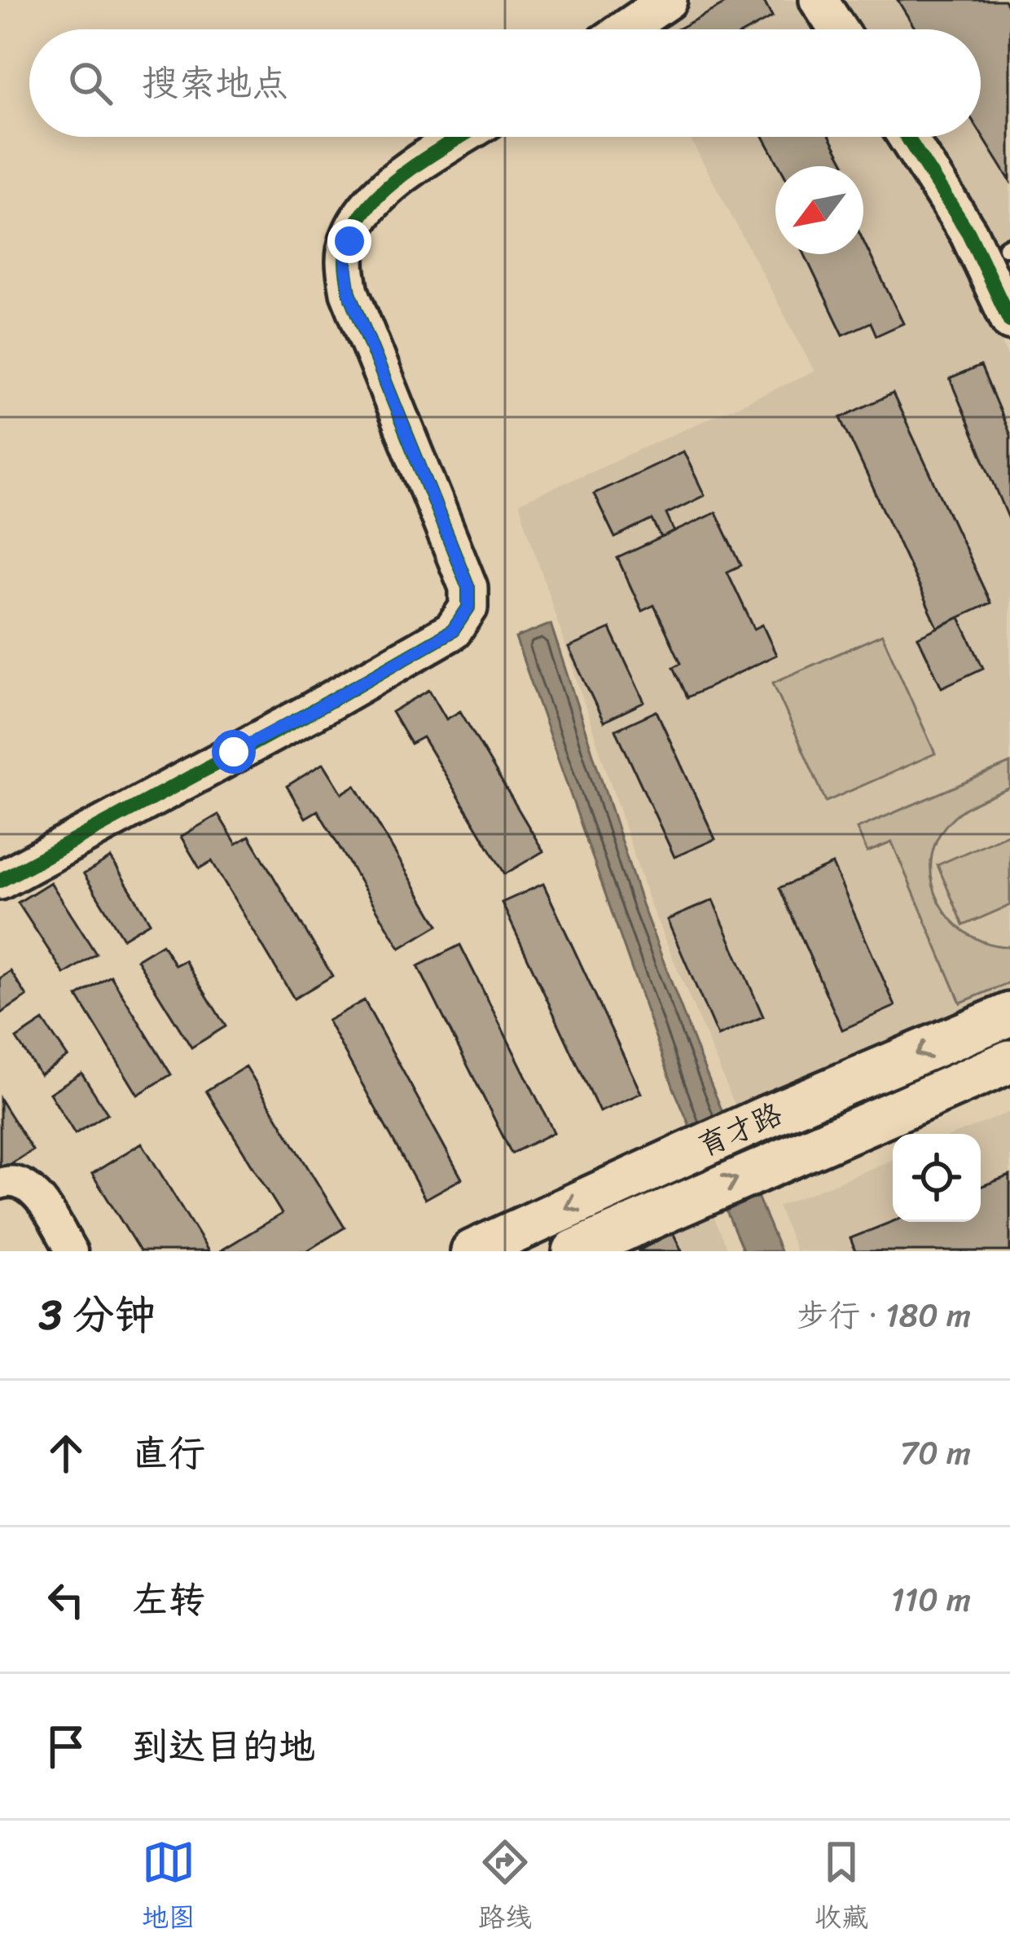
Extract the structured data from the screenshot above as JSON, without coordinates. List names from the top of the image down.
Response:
{
  "streets": {
    "main road": ["育才路"]
  },
  "north": "bottom left",
  "page": {
    "search": "搜索地点",
    "heading": ["3 分钟", "步行 · 180 m"],
    "list": [
      ["直行", "70 m"],
      ["左转", "110 m"],
      "到达目的地"
    ],
    "nav": ["地图", "路线", "收藏"]
  }
}
